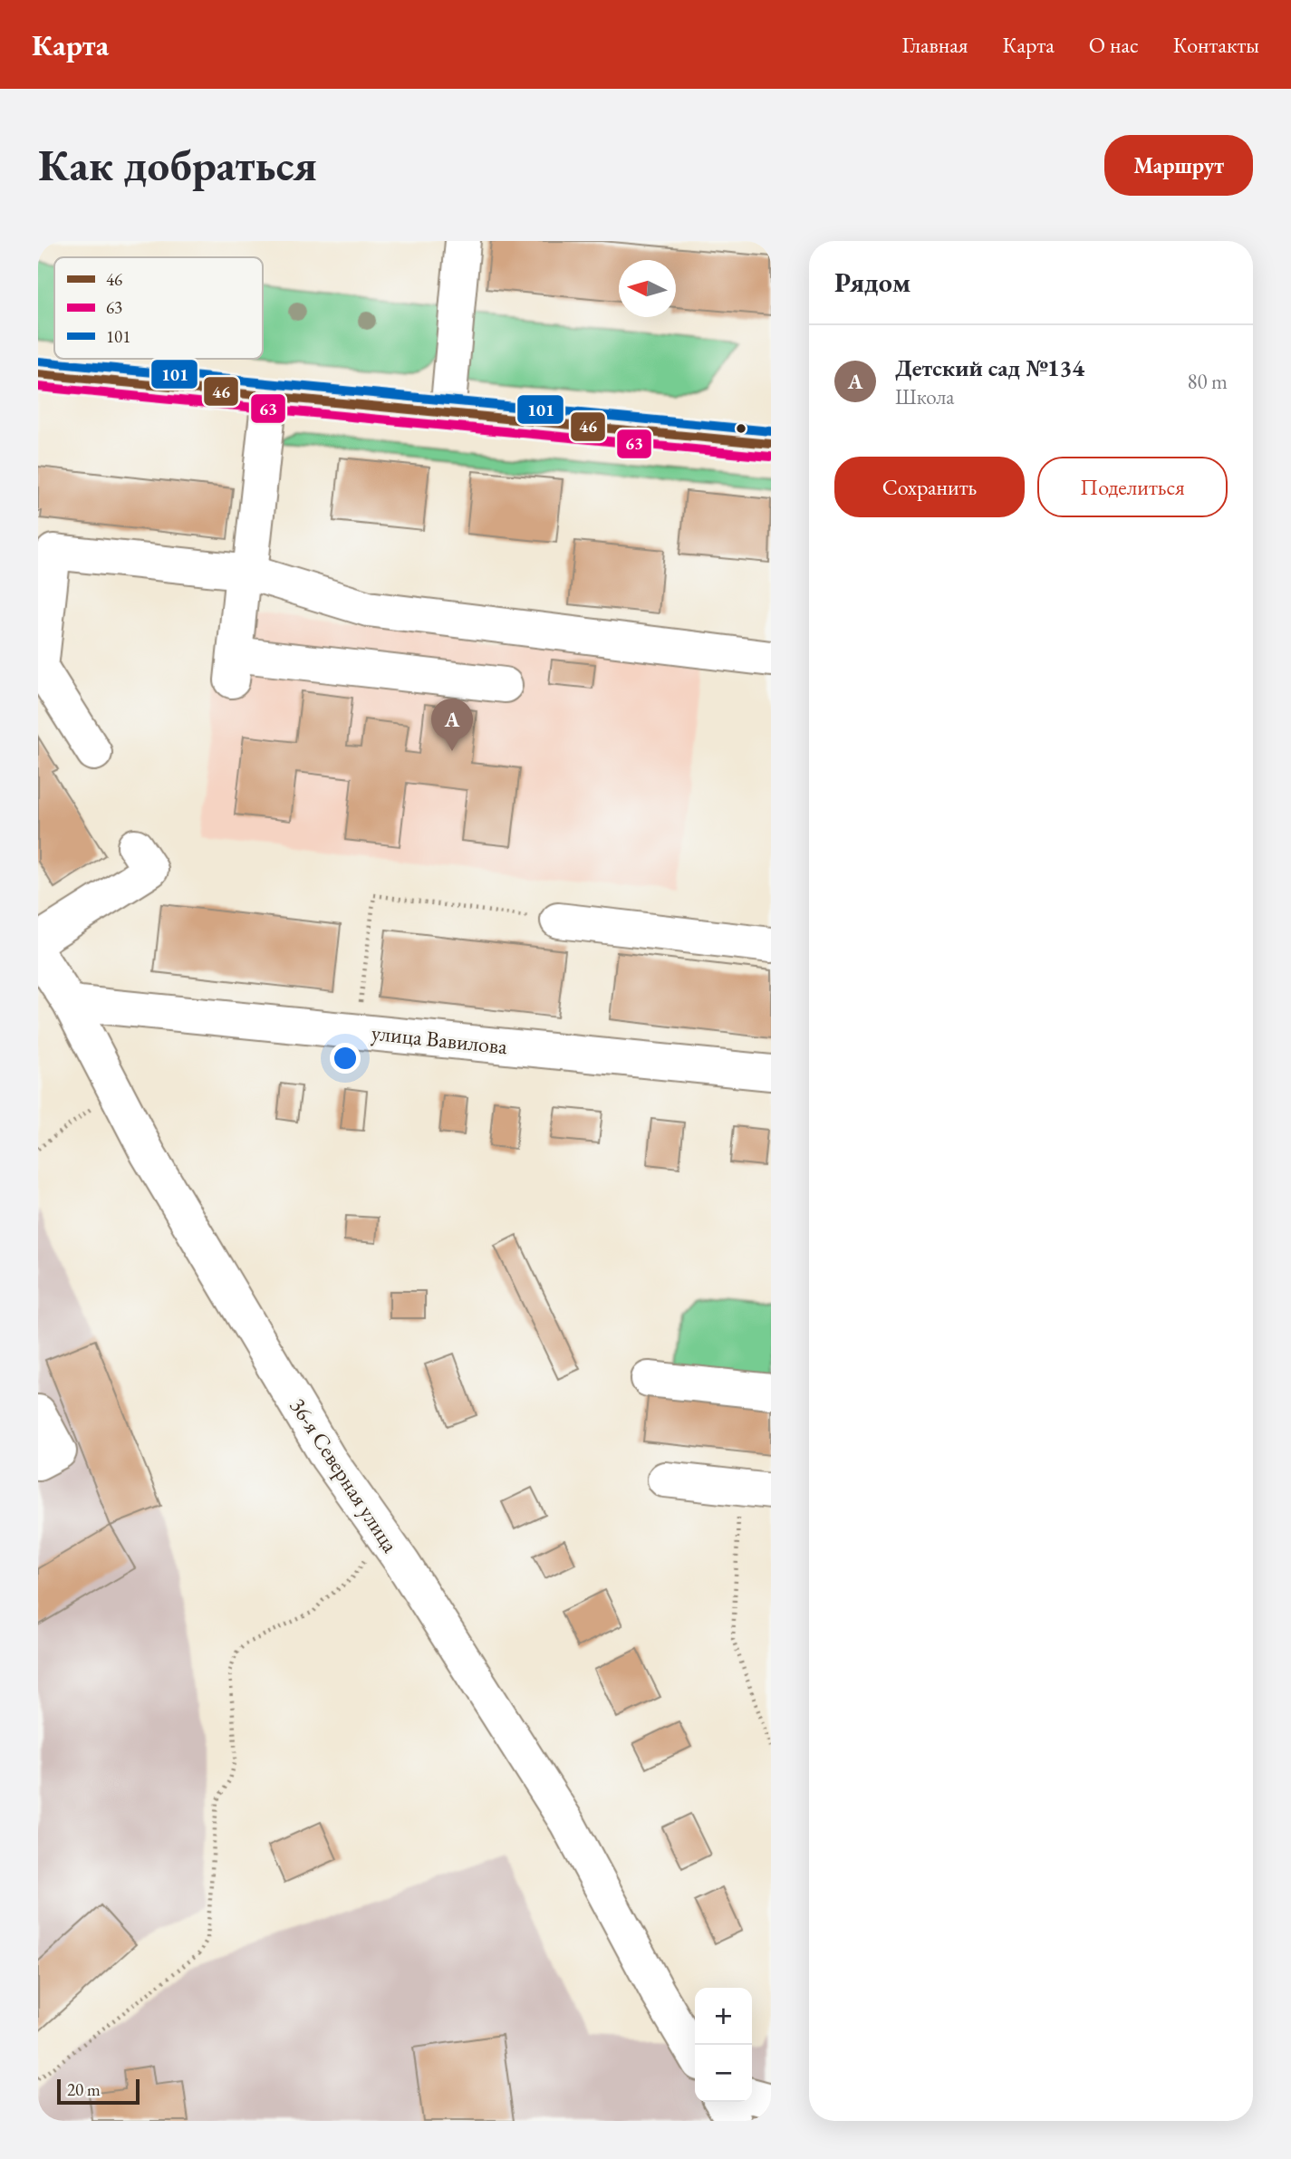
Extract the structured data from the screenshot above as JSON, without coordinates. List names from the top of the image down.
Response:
{
  "streets": {
    "street": ["улица Вавилова", "36-я Северная улица"]
  },
  "crossings": [
    ["улица Вавилова", "36-я Северная улица"]
  ],
  "lines": ["transit line 101", "transit line 46", "transit line 63"],
  "legend": ["46", "63", "101"],
  "scale_bar": "20 m",
  "north": "left",
  "page": {
    "header": "Карта",
    "nav": [
      "Главная",
      "Карта",
      "О нас",
      "Контакты"
    ],
    "buttons": [
      "Маршрут",
      ["Сохранить", "Поделиться"]
    ],
    "title": "Как добраться",
    "heading": "Рядом",
    "list": [
      {
        "mark": "A",
        "name": "Детский сад №134",
        "note": "Школа",
        "value": "80 m"
      }
    ],
    "pins": "A",
    "map_buttons": ["+", "−"],
    "scale": "20 m"
  }
}
